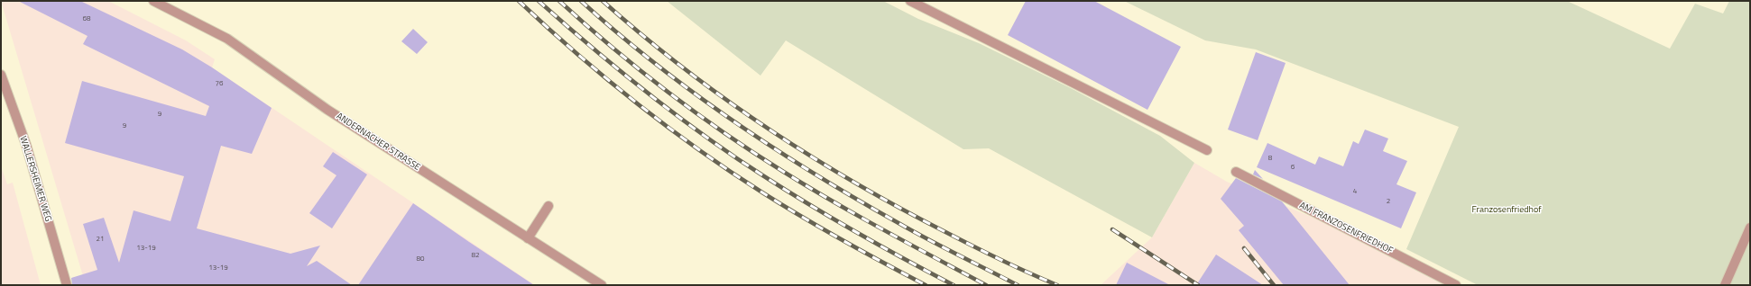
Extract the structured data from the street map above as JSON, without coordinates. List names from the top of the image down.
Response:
{
  "streets": {
    "street": ["ANDERNACHER STRASSE", "WALLERSHEIMER WEG", "AM FRANZOSENFRIEDHOF"]
  },
  "parks": ["Franzosenfriedhof"],
  "house_numbers": [
    "68",
    "76",
    "9",
    "9",
    "8",
    "6",
    "4",
    "2",
    "21",
    "13-19",
    "82",
    "80",
    "13-19"
  ]
}
